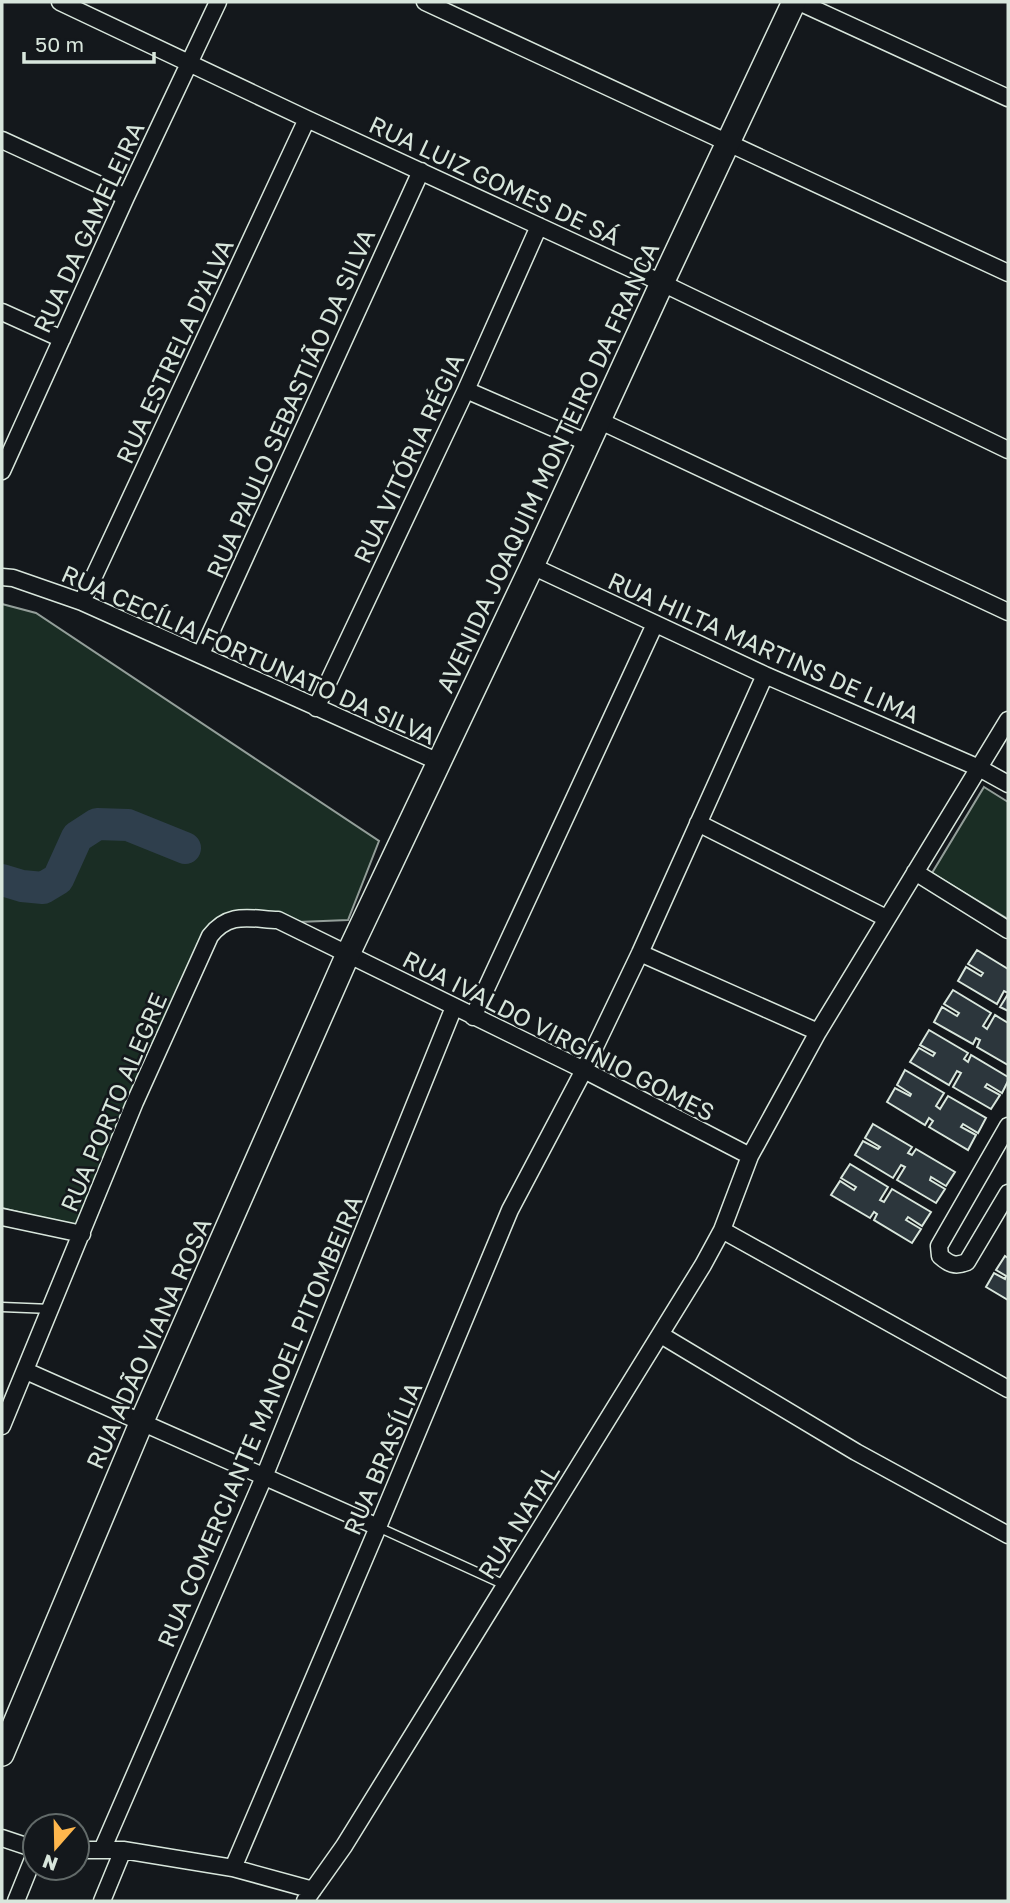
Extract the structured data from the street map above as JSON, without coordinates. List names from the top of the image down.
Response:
{
  "streets": {
    "street": [
      "RUA LUIZ GOMES DE SÁ",
      "RUA DA GAMELEIRA",
      "RUA ESTRELA D'ALVA",
      "RUA PAULO SEBASTIÃO DA SILVA",
      "RUA VITÓRIA RÉGIA",
      "AVENIDA JOAQUIM MONTEIRO DA FRANCA",
      "RUA HILTA MARTINS DE LIMA",
      "RUA CECÍLIA FORTUNATO DA SILVA",
      "RUA IVALDO VIRGÍNIO GOMES",
      "RUA PORTO ALEGRE",
      "RUA ADÃO VIANA ROSA",
      "RUA COMERCIANTE MANOEL PITOMBEIRA",
      "RUA BRASÍLIA",
      "RUA NATAL"
    ]
  },
  "crossings": [
    ["RUA LUIZ GOMES DE SÁ", "RUA DA GAMELEIRA"],
    ["RUA LUIZ GOMES DE SÁ", "RUA ESTRELA D'ALVA"],
    ["RUA LUIZ GOMES DE SÁ", "RUA PAULO SEBASTIÃO DA SILVA"],
    ["RUA LUIZ GOMES DE SÁ", "RUA VITÓRIA RÉGIA"],
    ["RUA LUIZ GOMES DE SÁ", "AVENIDA JOAQUIM MONTEIRO DA FRANCA"],
    ["RUA ESTRELA D'ALVA", "RUA CECÍLIA FORTUNATO DA SILVA"],
    ["RUA PAULO SEBASTIÃO DA SILVA", "RUA CECÍLIA FORTUNATO DA SILVA"],
    ["RUA VITÓRIA RÉGIA", "RUA CECÍLIA FORTUNATO DA SILVA"],
    ["AVENIDA JOAQUIM MONTEIRO DA FRANCA", "RUA HILTA MARTINS DE LIMA"],
    ["AVENIDA JOAQUIM MONTEIRO DA FRANCA", "RUA CECÍLIA FORTUNATO DA SILVA"],
    ["AVENIDA JOAQUIM MONTEIRO DA FRANCA", "RUA IVALDO VIRGÍNIO GOMES"],
    ["AVENIDA JOAQUIM MONTEIRO DA FRANCA", "RUA PORTO ALEGRE"],
    ["AVENIDA JOAQUIM MONTEIRO DA FRANCA", "RUA ADÃO VIANA ROSA"],
    ["RUA HILTA MARTINS DE LIMA", "RUA BRASÍLIA"],
    ["RUA HILTA MARTINS DE LIMA", "RUA NATAL"],
    ["RUA IVALDO VIRGÍNIO GOMES", "RUA PORTO ALEGRE"],
    ["RUA IVALDO VIRGÍNIO GOMES", "RUA ADÃO VIANA ROSA"],
    ["RUA IVALDO VIRGÍNIO GOMES", "RUA COMERCIANTE MANOEL PITOMBEIRA"],
    ["RUA IVALDO VIRGÍNIO GOMES", "RUA BRASÍLIA"],
    ["RUA IVALDO VIRGÍNIO GOMES", "RUA NATAL"],
    ["RUA PORTO ALEGRE", "RUA ADÃO VIANA ROSA"]
  ],
  "scale_bar": "50 m",
  "north": "bottom"
}
